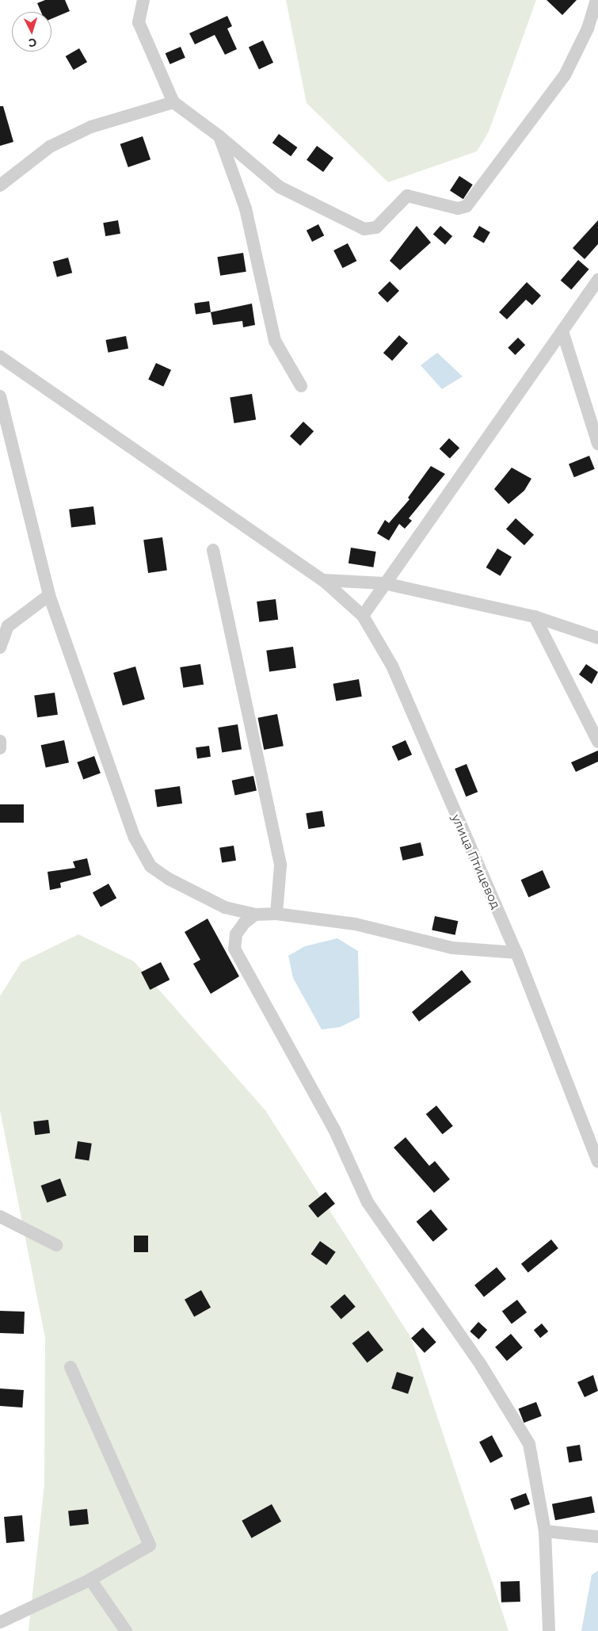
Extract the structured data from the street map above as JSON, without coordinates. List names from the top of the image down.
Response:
{
  "streets": {
    "street": ["улица Птицевод"]
  },
  "north": "bottom"
}
